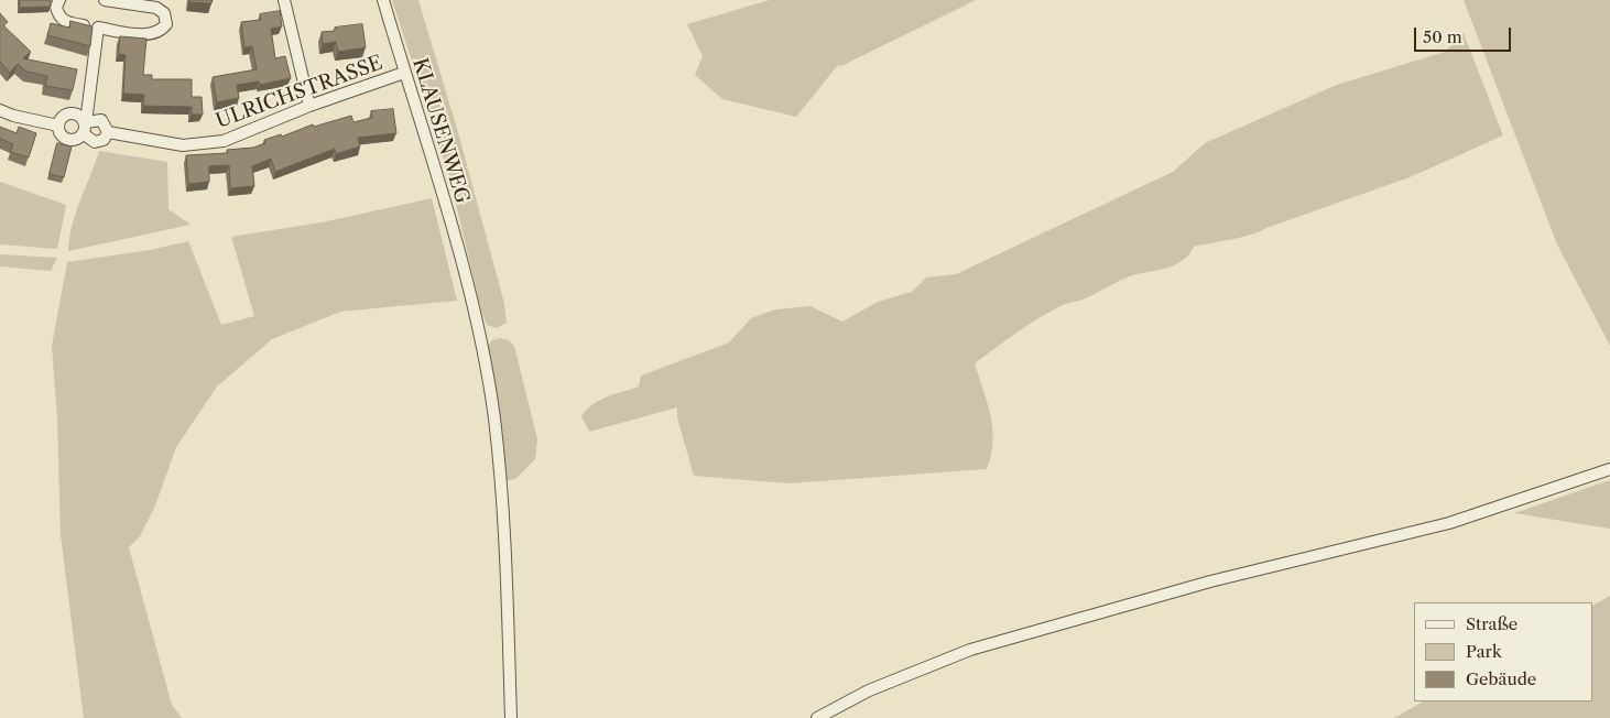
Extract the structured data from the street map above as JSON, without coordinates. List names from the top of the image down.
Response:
{
  "streets": {
    "street": ["ULRICHSTRASSE", "KLAUSENWEG"]
  },
  "crossings": [
    ["ULRICHSTRASSE", "KLAUSENWEG"]
  ],
  "legend": ["Straße", "Park", "Gebäude"],
  "scale_bar": "50 m"
}
